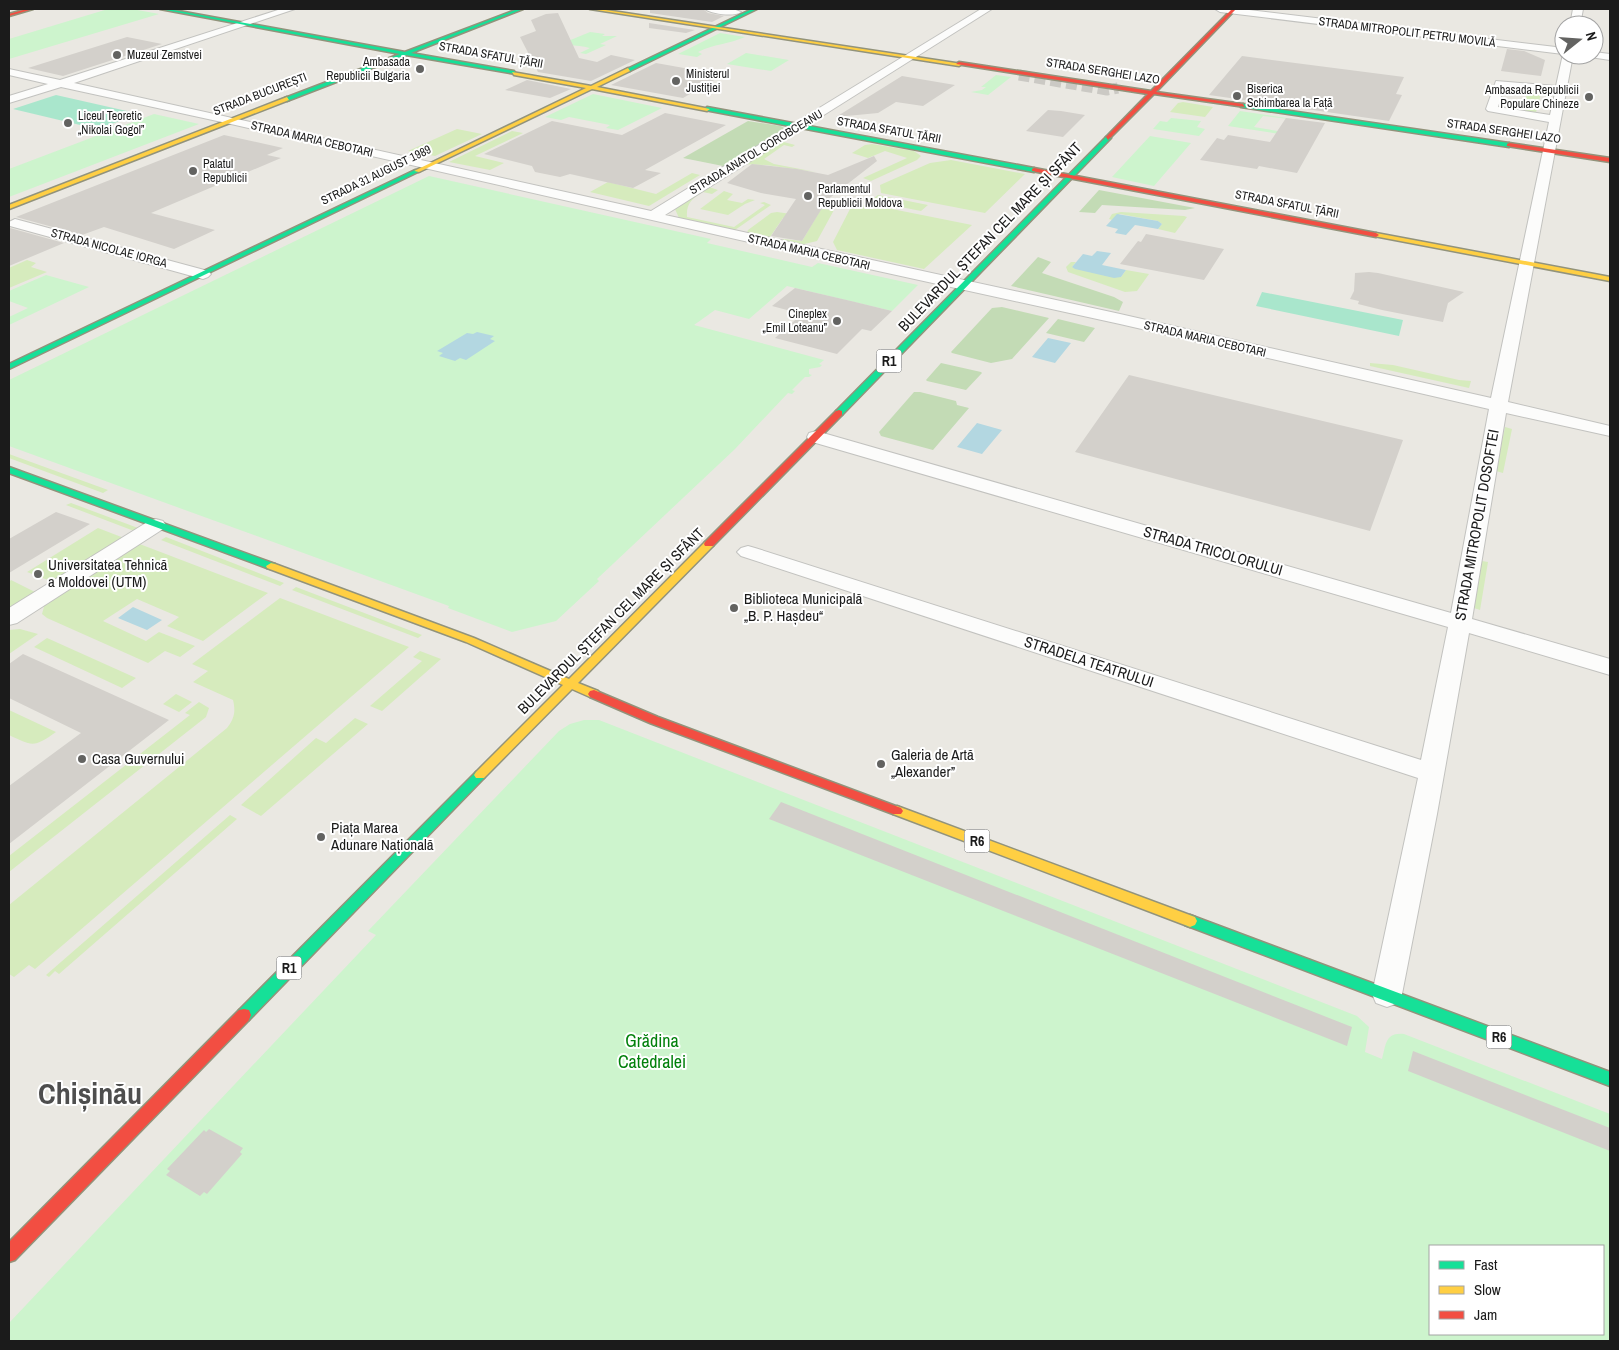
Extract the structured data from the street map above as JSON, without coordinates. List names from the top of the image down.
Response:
{
  "streets": {
    "main road": [
      "STRADA SFATUL ȚĂRII",
      "STRADA SERGHEI LAZO",
      "STRADA BUCUREȘTI",
      "STRADA 31 AUGUST 1989",
      "BULEVARDUL ȘTEFAN CEL MARE ȘI SFÂNT",
      "R1",
      "R6"
    ],
    "street": [
      "STRADA MITROPOLIT PETRU MOVILĂ",
      "STRADA MARIA CEBOTARI",
      "STRADA ANATOL COROBCEANU",
      "STRADA NICOLAE IORGA",
      "STRADA MITROPOLIT DOSOFTEI",
      "STRADA TRICOLORULUI",
      "STRADELA TEATRULUI"
    ]
  },
  "crossings": [
    ["STRADA MITROPOLIT PETRU MOVILĂ", "BULEVARDUL ȘTEFAN CEL MARE ȘI SFÂNT"],
    ["STRADA SFATUL ȚĂRII", "STRADA BUCUREȘTI"],
    ["STRADA SFATUL ȚĂRII", "STRADA ANATOL COROBCEANU"],
    ["STRADA SFATUL ȚĂRII", "STRADA 31 AUGUST 1989"],
    ["STRADA SFATUL ȚĂRII", "BULEVARDUL ȘTEFAN CEL MARE ȘI SFÂNT"],
    ["STRADA SFATUL ȚĂRII", "STRADA MITROPOLIT DOSOFTEI"],
    ["STRADA SERGHEI LAZO", "STRADA ANATOL COROBCEANU"],
    ["STRADA SERGHEI LAZO", "STRADA 31 AUGUST 1989"],
    ["STRADA SERGHEI LAZO", "BULEVARDUL ȘTEFAN CEL MARE ȘI SFÂNT"],
    ["STRADA SERGHEI LAZO", "STRADA MITROPOLIT DOSOFTEI"],
    ["STRADA BUCUREȘTI", "STRADA MARIA CEBOTARI"],
    ["STRADA MARIA CEBOTARI", "STRADA ANATOL COROBCEANU"],
    ["STRADA MARIA CEBOTARI", "STRADA 31 AUGUST 1989"],
    ["STRADA MARIA CEBOTARI", "BULEVARDUL ȘTEFAN CEL MARE ȘI SFÂNT"],
    ["STRADA MARIA CEBOTARI", "STRADA MITROPOLIT DOSOFTEI"],
    ["STRADA 31 AUGUST 1989", "STRADA NICOLAE IORGA"],
    ["BULEVARDUL ȘTEFAN CEL MARE ȘI SFÂNT", "STRADA TRICOLORULUI"],
    ["BULEVARDUL ȘTEFAN CEL MARE ȘI SFÂNT", "R6"],
    ["STRADA MITROPOLIT DOSOFTEI", "STRADA TRICOLORULUI"],
    ["STRADA MITROPOLIT DOSOFTEI", "STRADELA TEATRULUI"],
    ["STRADA MITROPOLIT DOSOFTEI", "R6"]
  ],
  "districts": ["Chișinău"],
  "parks": ["Grădina Catedralei"],
  "places": [
    "Muzeul Zemstvei",
    "Ambasada Republicii Bulgaria",
    "Ministerul Justiției",
    "Biserica Schimbarea la Față",
    "Ambasada Republicii Populare Chineze",
    "Liceul Teoretic „Nikolai Gogol”",
    "Palatul Republicii",
    "Parlamentul Republicii Moldova",
    "Cineplex „Emil Loteanu”",
    "Universitatea Tehnică a Moldovei (UTM)",
    "Biblioteca Municipală „B. P. Hașdeu“",
    "Casa Guvernului",
    "Galeria de Artă „Alexander”",
    "Piața Marea Adunare Națională"
  ],
  "legend": ["Fast", "Slow", "Jam"],
  "north": "right"
}
